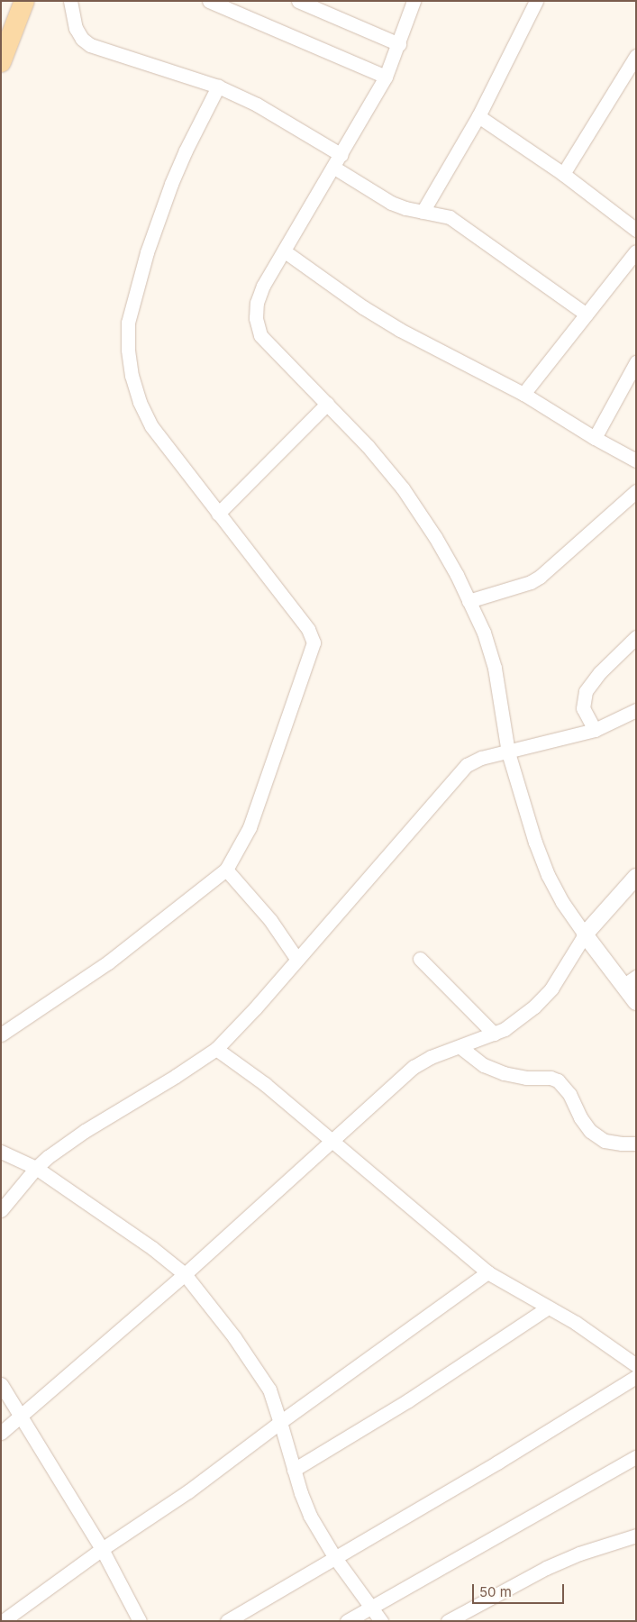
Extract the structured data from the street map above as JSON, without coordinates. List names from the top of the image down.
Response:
{
  "scale_bar": "50 m"
}
